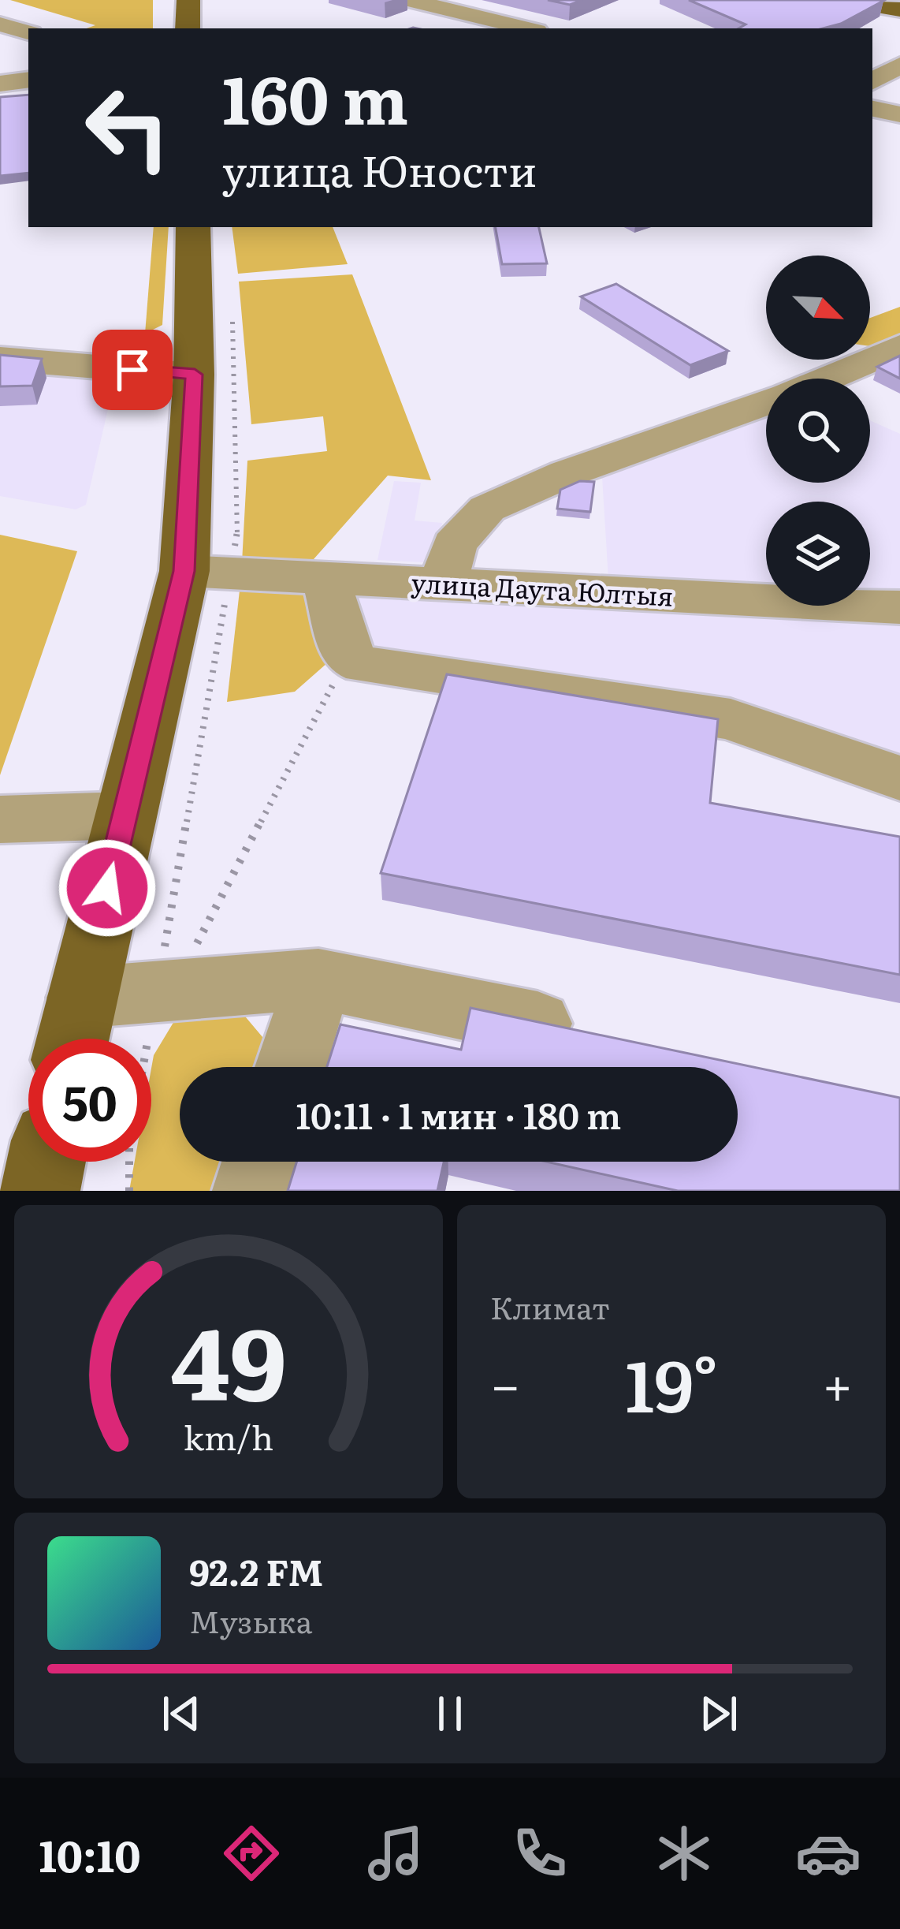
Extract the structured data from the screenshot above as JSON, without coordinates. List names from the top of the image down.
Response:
{
  "streets": {
    "street": ["улица Даута Юлтыя"]
  },
  "north": "bottom right",
  "page": {
    "turn": ["160 m", "улица Юности"],
    "limit": "50",
    "trip": "10:11 · 1 мин · 180 m",
    "tile": "Климат",
    "heat": ["−", "19°", "+"],
    "song": ["92.2 FM", "Музыка"],
    "tabs": "10:10",
    "gauge": ["49", "km/h"]
  }
}
